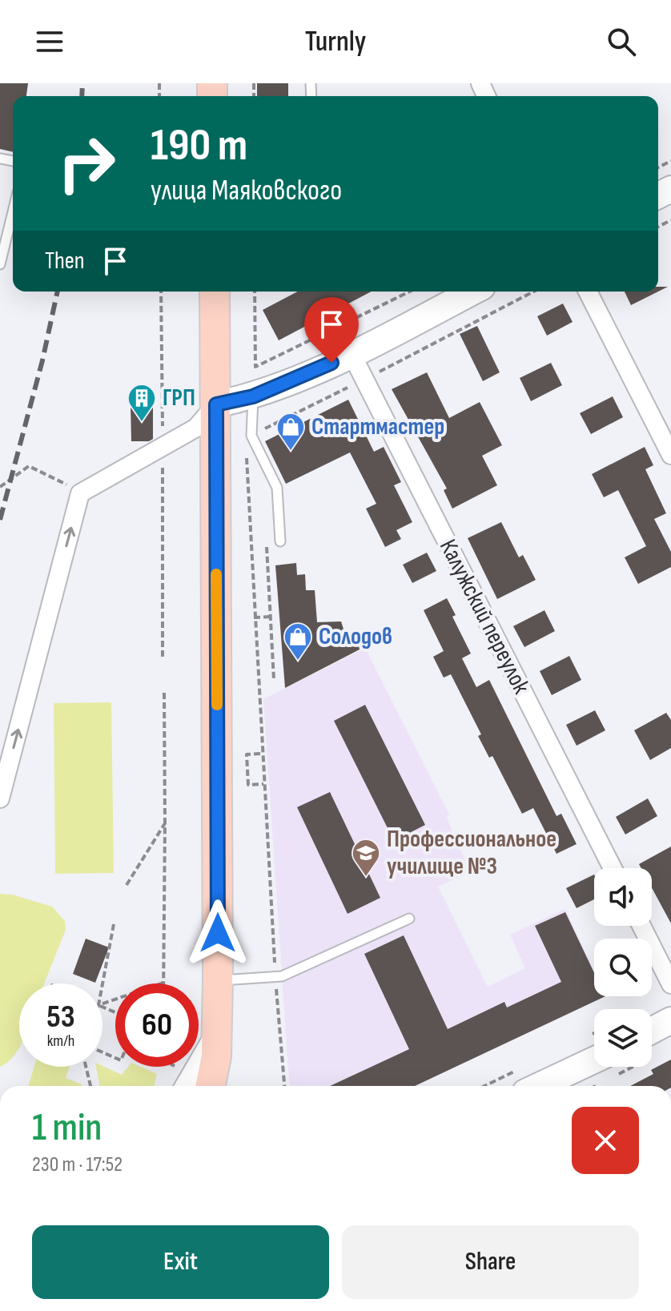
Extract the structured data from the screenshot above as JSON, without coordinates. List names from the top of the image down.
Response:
{
  "streets": {
    "street": ["Калужский переулок"]
  },
  "places": {
    "building": ["ГРП"],
    "shop": ["Стартмастер", "Солодов"],
    "school or university": ["Профессиональное училище №3"]
  },
  "page": {
    "header": "Turnly",
    "turn": ["190 m", "улица Маяковского"],
    "then": "Then",
    "speed": "53 km/h",
    "limit": "60",
    "heading": ["1 min", "230 m · 17:52"],
    "buttons": ["Exit", "Share"]
  }
}
